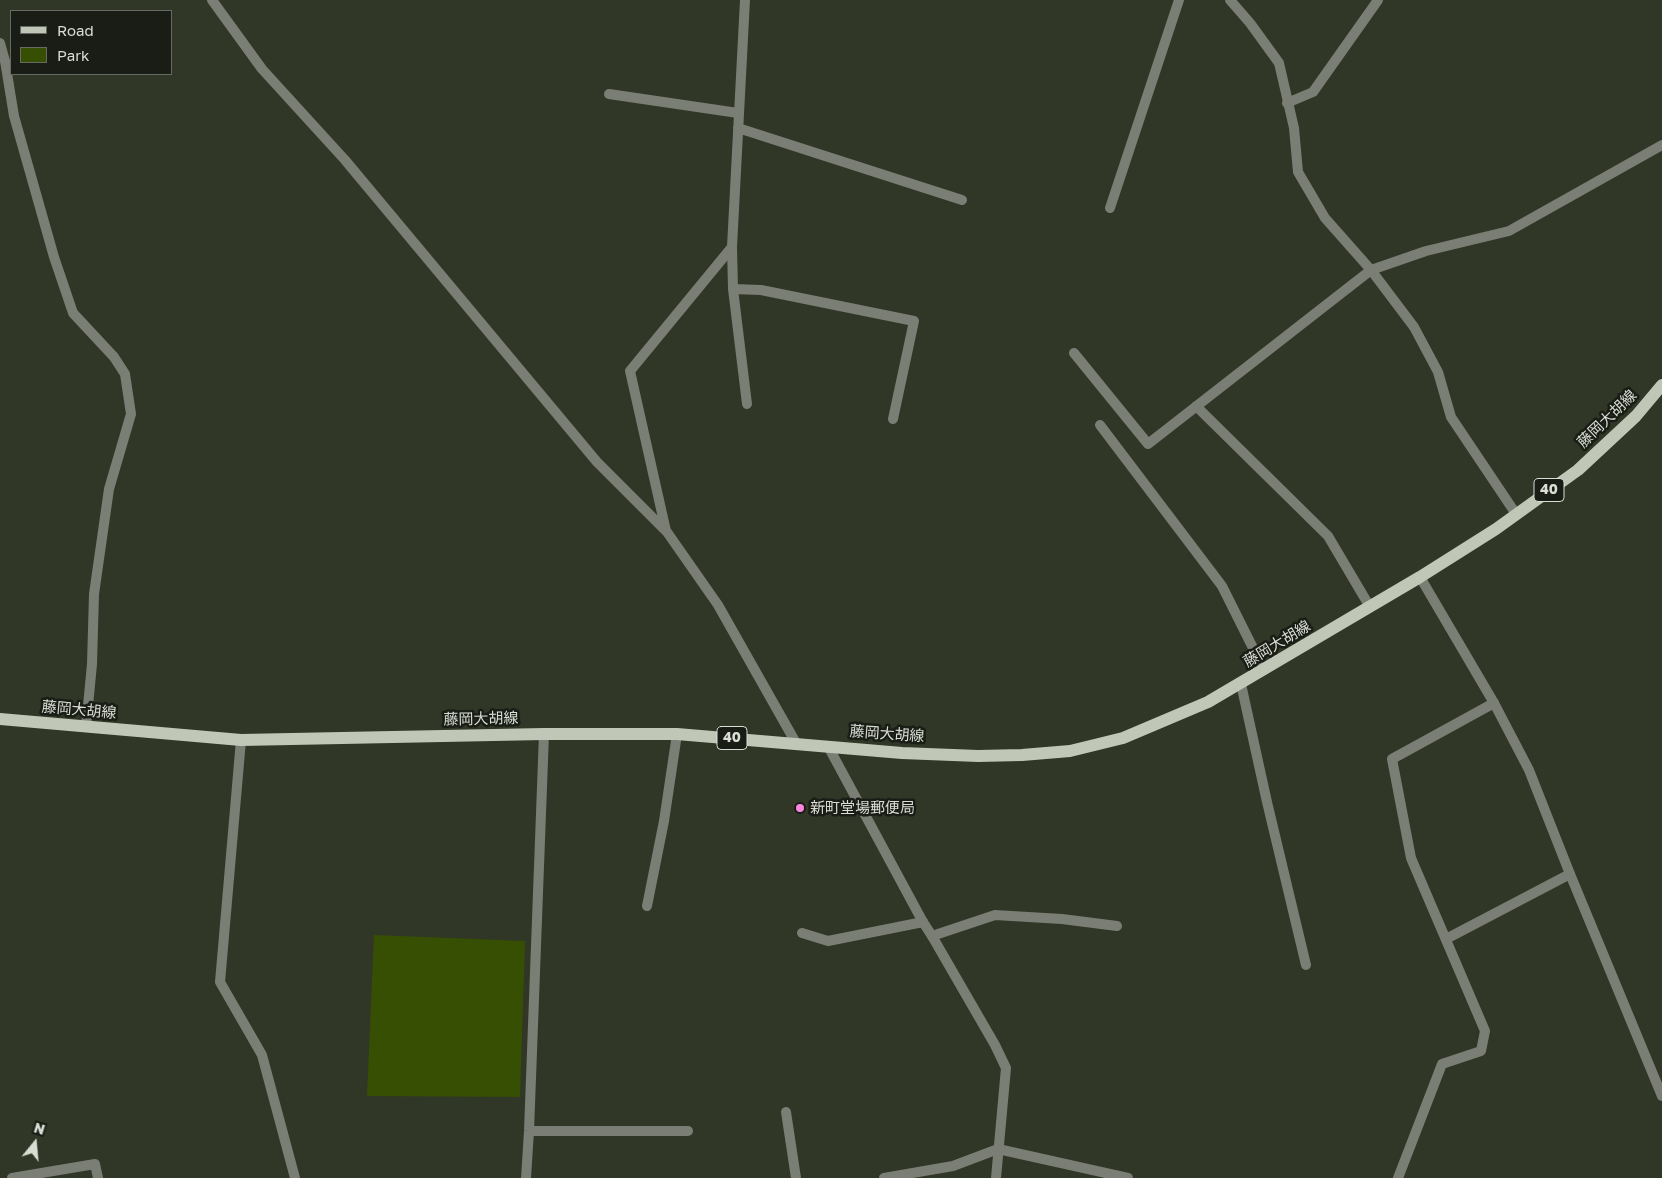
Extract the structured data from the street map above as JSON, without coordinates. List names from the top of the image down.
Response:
{
  "streets": {
    "main road": ["藤岡大胡線", "40"]
  },
  "places": ["新町堂場郵便局"],
  "legend": ["Road", "Park"],
  "north": "top"
}
